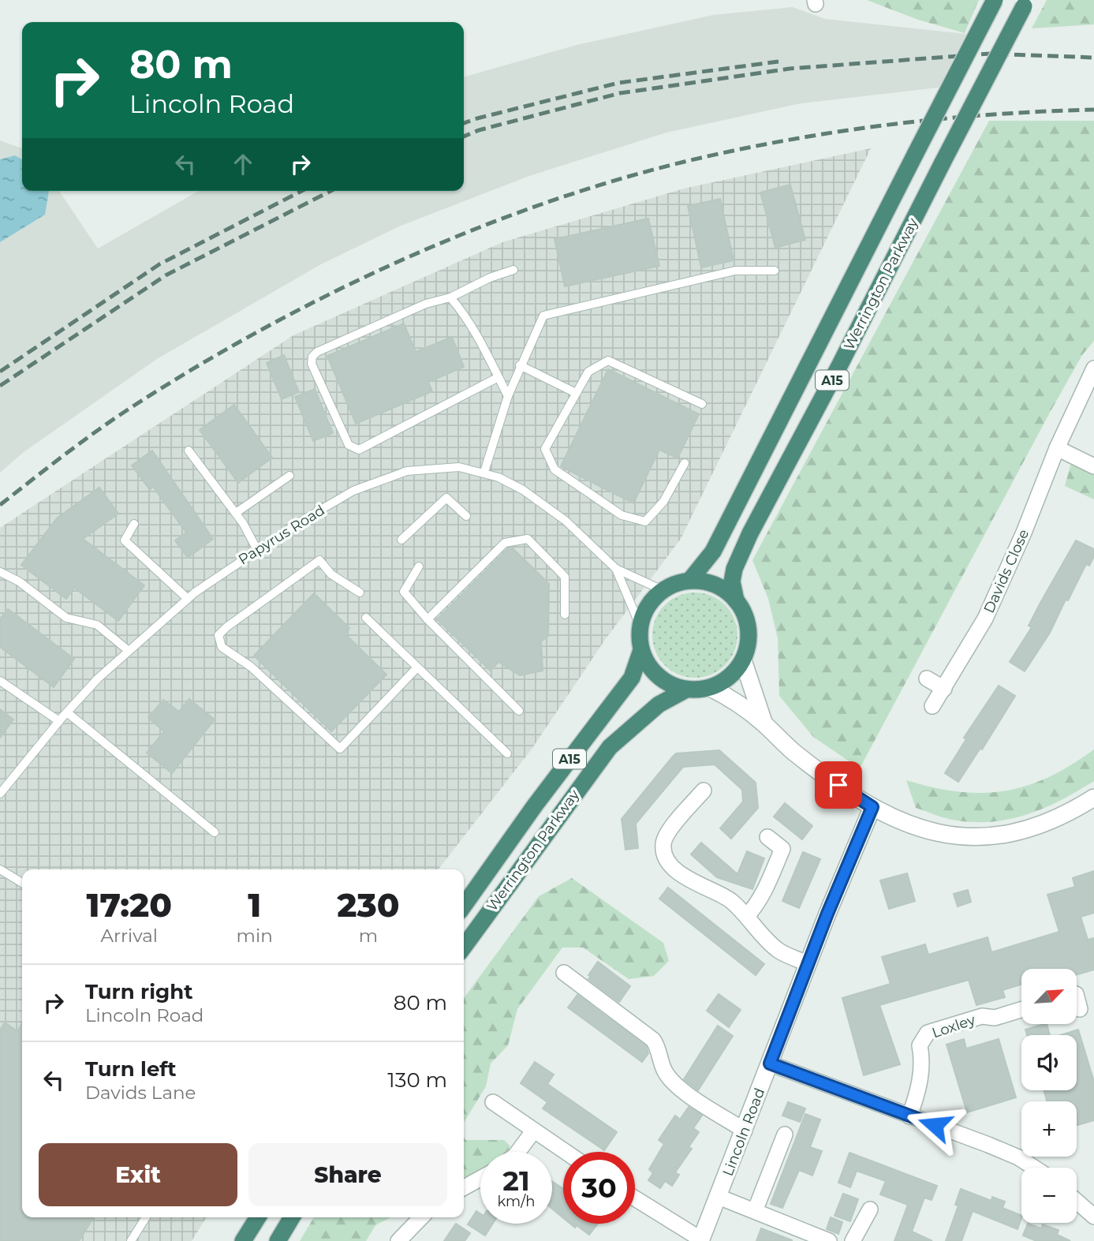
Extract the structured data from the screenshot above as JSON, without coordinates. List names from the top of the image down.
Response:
{
  "streets": {
    "highway": ["Werrington Parkway", "A15"],
    "street": ["Davids Close", "Loxley", "Lincoln Road"],
    "lane": ["Papyrus Road"]
  },
  "crossings": [
    ["Werrington Parkway", "Papyrus Road"]
  ],
  "north": "top right",
  "page": {
    "turn": ["80 m", "Lincoln Road"],
    "eta": [
      "17:20",
      "Arrival",
      "1",
      "min",
      "230",
      "m"
    ],
    "list": [
      {
        "name": "Turn right",
        "note": "Lincoln Road",
        "value": "80 m"
      },
      {
        "name": "Turn left",
        "note": "Davids Lane",
        "value": "130 m"
      }
    ],
    "map_buttons": ["+", "−"],
    "buttons": ["Exit", "Share"],
    "speed": "21 km/h",
    "limit": "30"
  }
}
